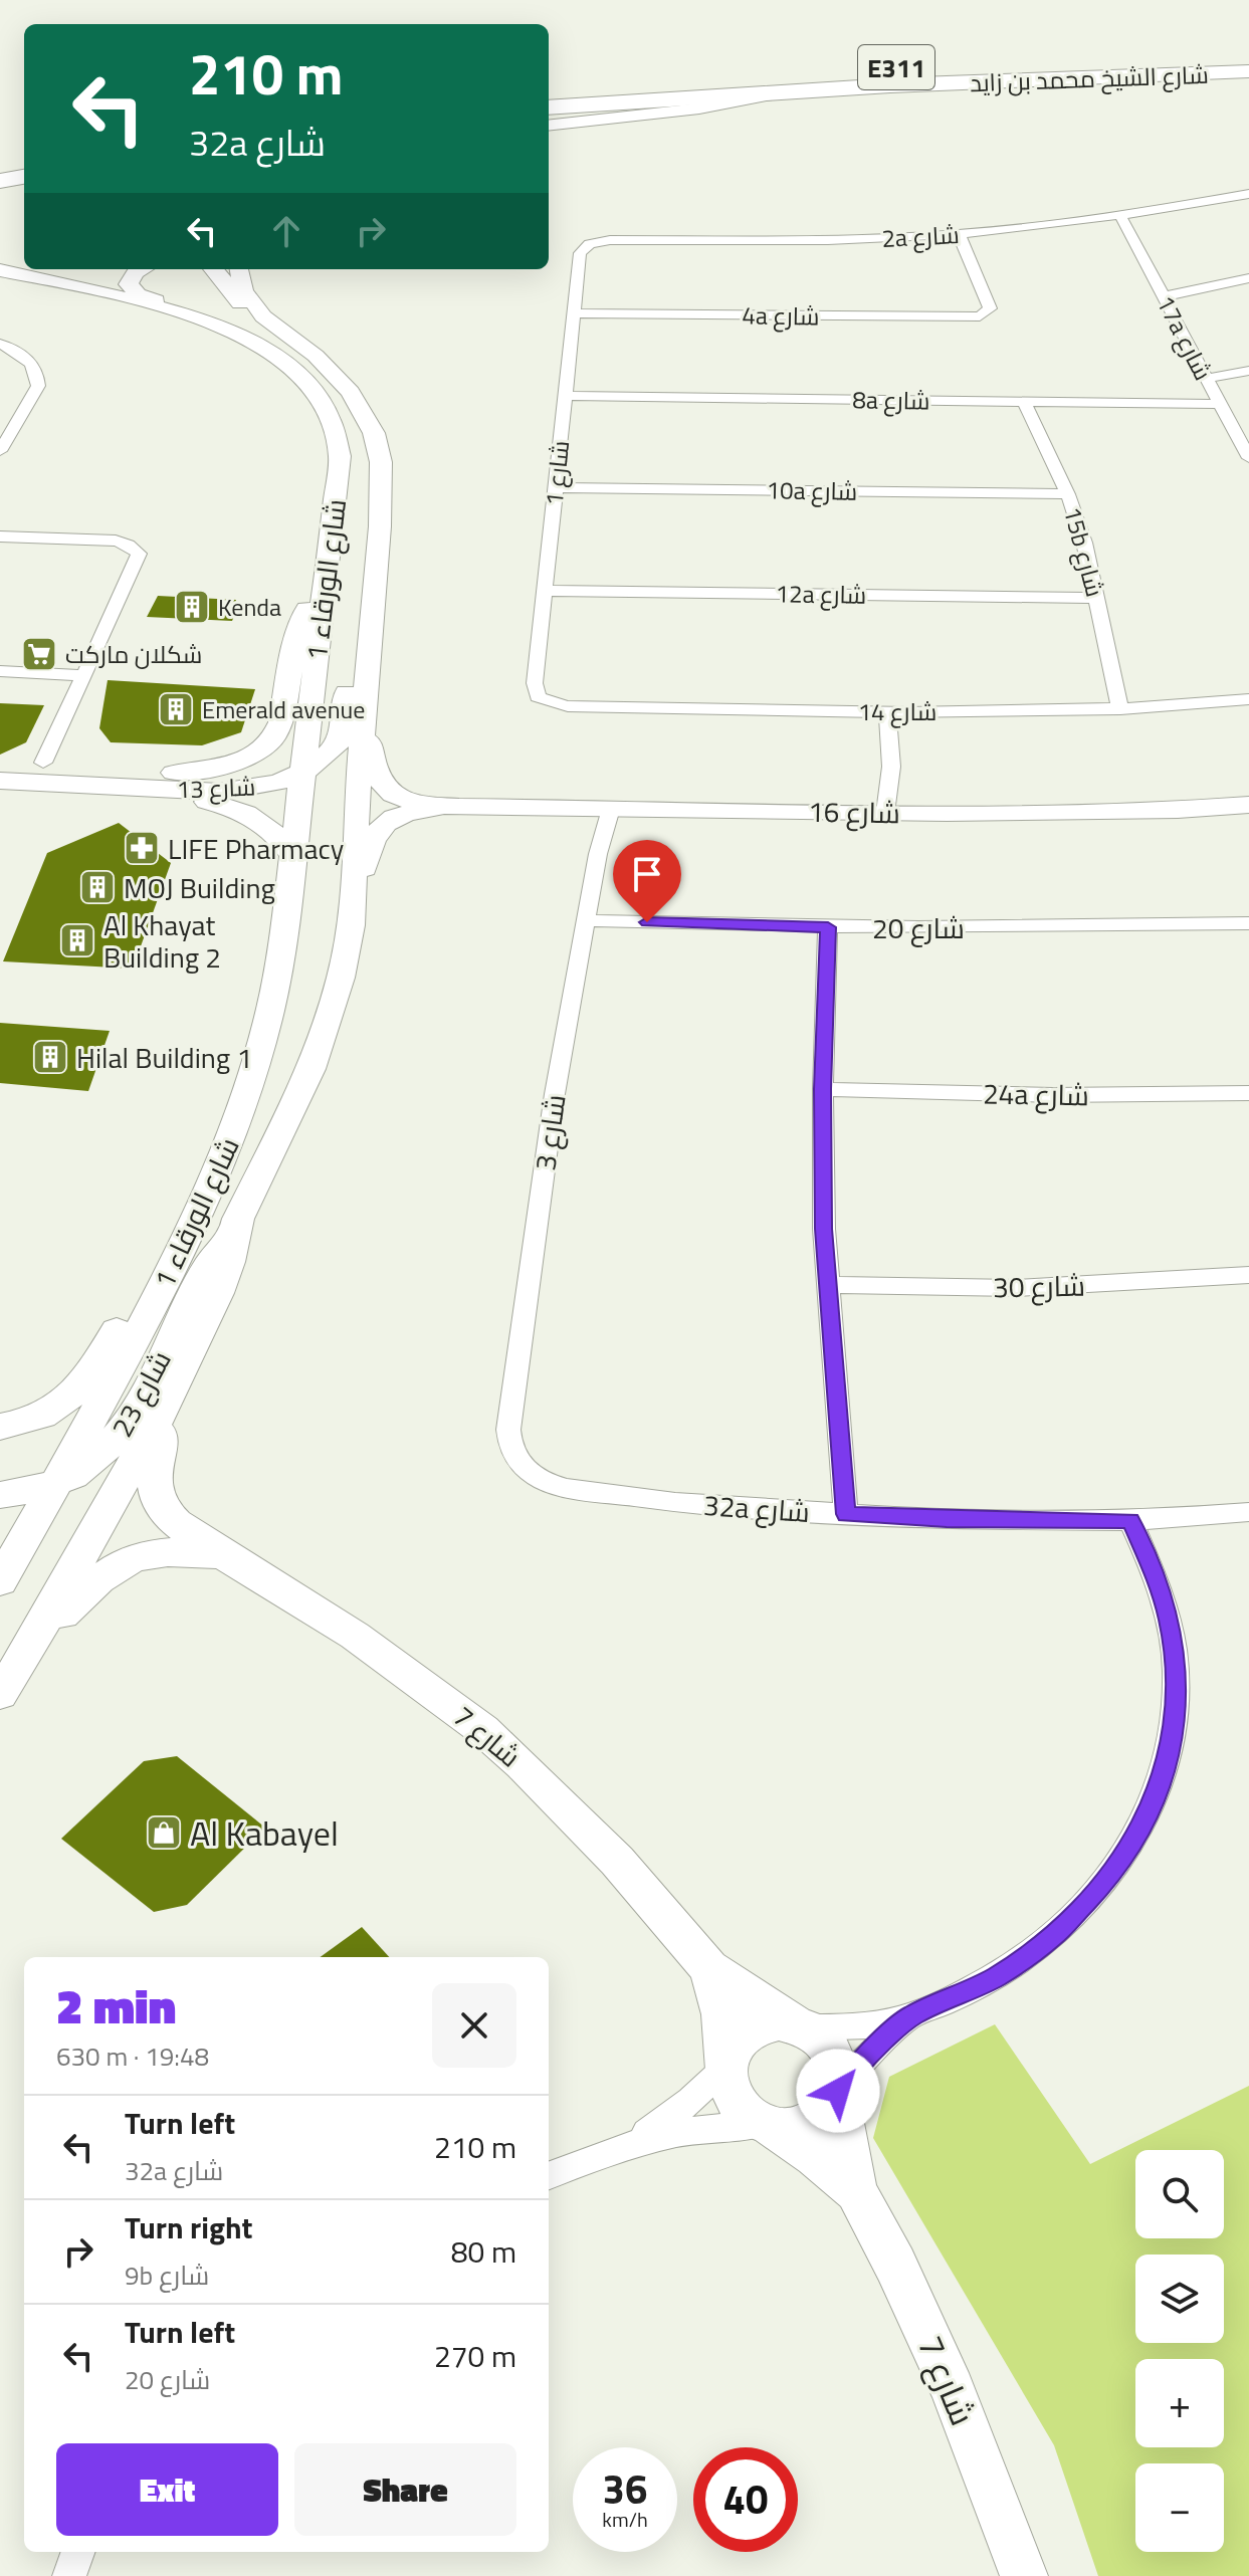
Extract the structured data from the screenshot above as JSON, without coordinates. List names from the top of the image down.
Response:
{
  "streets": {
    "highway": ["E311", "شارع الشيخ محمد بن زايد"],
    "street": [
      "2a شارع",
      "4a شارع",
      "17a شارع",
      "8a شارع",
      "شارع 1",
      "10a شارع",
      "15b شارع",
      "شارع الورقاء 1",
      "12a شارع",
      "شارع 14",
      "شارع 13",
      "شارع 16",
      "شارع 20",
      "24a شارع",
      "شارع 3",
      "شارع 30",
      "شارع 23",
      "32a شارع",
      "شارع 7"
    ]
  },
  "crossings": [
    ["2a شارع", "4a شارع"],
    ["2a شارع", "17a شارع"],
    ["2a شارع", "شارع 1"],
    ["4a شارع", "شارع 1"],
    ["17a شارع", "8a شارع"],
    ["8a شارع", "شارع 1"],
    ["8a شارع", "15b شارع"],
    ["شارع 1", "10a شارع"],
    ["شارع 1", "12a شارع"],
    ["شارع 1", "شارع 14"],
    ["10a شارع", "15b شارع"],
    ["15b شارع", "12a شارع"],
    ["15b شارع", "شارع 14"],
    ["شارع الورقاء 1", "شارع 13"],
    ["شارع الورقاء 1", "شارع 16"],
    ["شارع الورقاء 1", "شارع 23"],
    ["شارع الورقاء 1", "شارع 7"],
    ["شارع 16", "شارع 3"],
    ["شارع 20", "شارع 3"],
    ["شارع 3", "32a شارع"]
  ],
  "places": {
    "building": [
      "Kenda",
      "Emerald avenue",
      "MOJ Building",
      "Al Khayat Building 2",
      "Hilal Building 1"
    ],
    "supermarket": ["شكلان ماركت"],
    "pharmacy": ["LIFE Pharmacy"],
    "shop": ["Al Kabayel"]
  },
  "page": {
    "turn": ["210 m", "32a شارع"],
    "heading": ["2 min", "630 m · 19:48"],
    "list": [
      {
        "name": "Turn left",
        "note": "32a شارع",
        "value": "210 m"
      },
      {
        "name": "Turn right",
        "note": "9b شارع",
        "value": "80 m"
      },
      {
        "name": "Turn left",
        "note": "شارع 20",
        "value": "270 m"
      }
    ],
    "map_buttons": ["+", "−"],
    "buttons": ["Exit", "Share"],
    "speed": "36 km/h",
    "limit": "40"
  }
}
